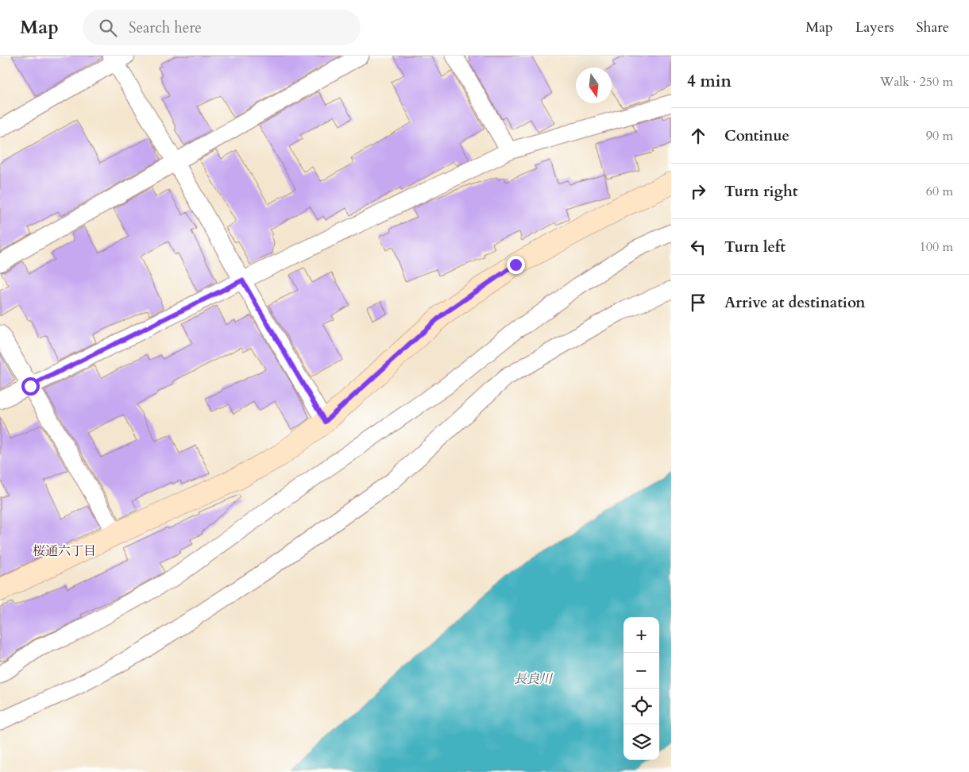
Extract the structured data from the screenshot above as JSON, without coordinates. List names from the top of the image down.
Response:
{
  "districts": ["桜通六丁目"],
  "water": ["長良川"],
  "north": "bottom",
  "page": {
    "header": "Map",
    "search": "Search here",
    "nav": ["Map", "Layers", "Share"],
    "heading": ["4 min", "Walk · 250 m"],
    "list": [
      ["Continue", "90 m"],
      ["Turn right", "60 m"],
      ["Turn left", "100 m"],
      "Arrive at destination"
    ],
    "map_buttons": ["+", "−"]
  }
}
